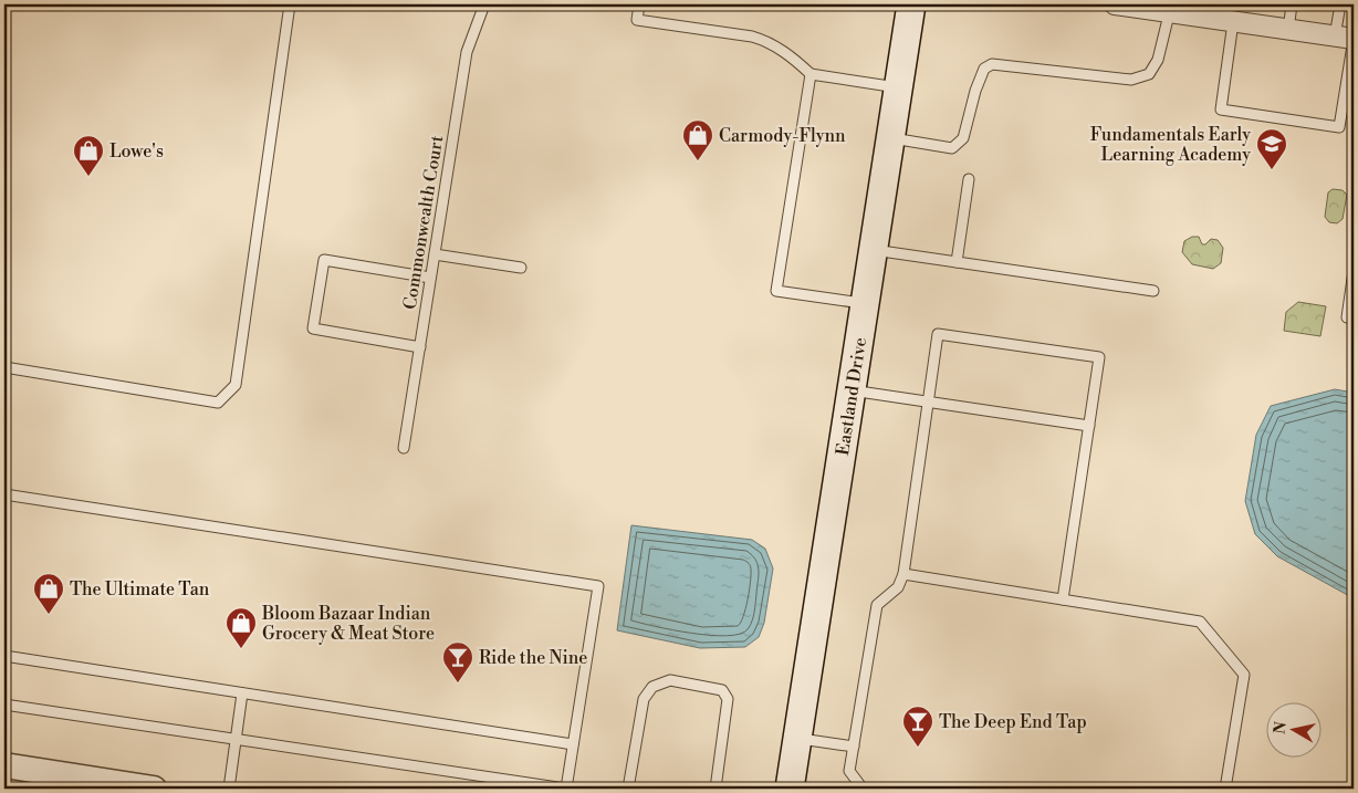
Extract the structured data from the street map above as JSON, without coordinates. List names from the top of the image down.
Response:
{
  "streets": {
    "main road": ["Eastland Drive"],
    "lane": ["Commonwealth Court"]
  },
  "places": {
    "shop": [
      "Carmody-Flynn",
      "Lowe's",
      "The Ultimate Tan",
      "Bloom Bazaar Indian Grocery & Meat Store"
    ],
    "school or university": ["Fundamentals Early Learning Academy"],
    "bar": ["Ride the Nine", "The Deep End Tap"]
  },
  "north": "left"
}
